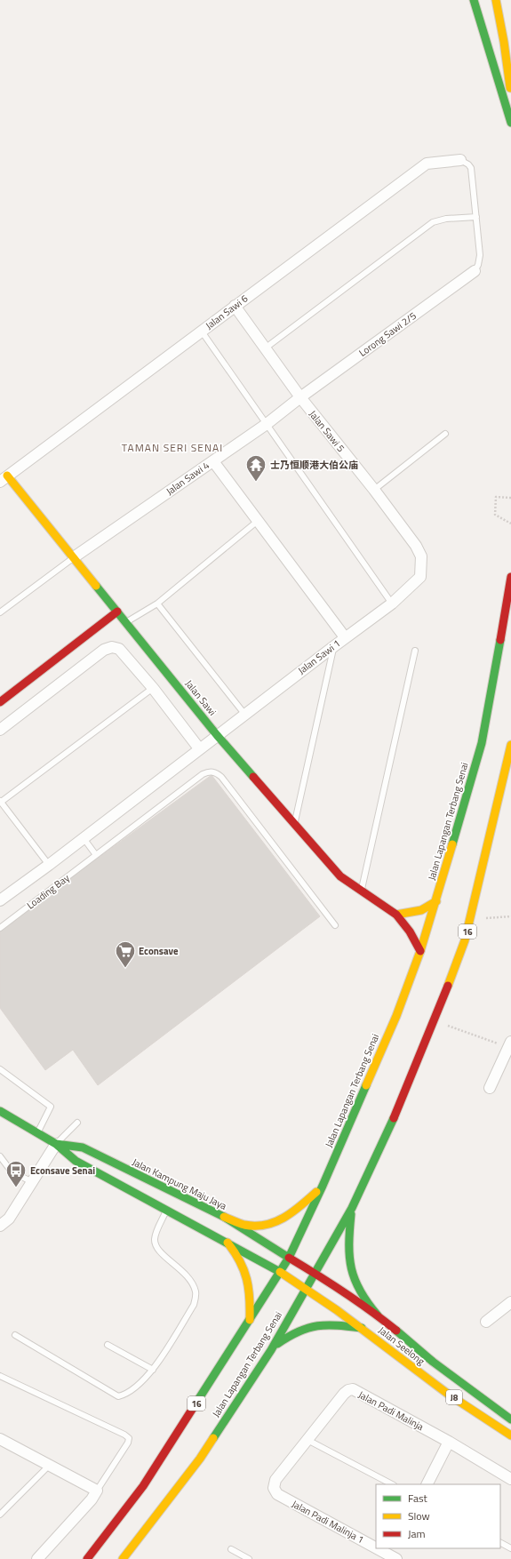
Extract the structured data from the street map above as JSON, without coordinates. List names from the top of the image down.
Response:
{
  "streets": {
    "main road": [
      "Jalan Sawi",
      "Jalan Lapangan Terbang Senai",
      "16",
      "Jalan Kampung Maju Jaya",
      "Jalan Seelong",
      "J8"
    ],
    "street": [
      "Jalan Sawi 6",
      "Lorong Sawi 2/5",
      "Jalan Sawi 5",
      "Jalan Sawi 4",
      "Jalan Sawi 1",
      "Jalan Padi Malinja",
      "Jalan Padi Malinja 1"
    ],
    "lane": ["Loading Bay"]
  },
  "crossings": [
    ["Jalan Sawi 6", "Jalan Sawi 5"],
    ["Jalan Sawi 6", "Jalan Sawi"],
    ["Lorong Sawi 2/5", "Jalan Sawi 5"],
    ["Lorong Sawi 2/5", "Jalan Sawi 4"],
    ["Jalan Sawi 5", "Jalan Sawi 4"],
    ["Jalan Sawi 5", "Jalan Sawi 1"],
    ["Jalan Sawi 4", "Jalan Sawi"],
    ["Jalan Sawi 1", "Jalan Sawi"],
    ["Jalan Sawi", "Jalan Lapangan Terbang Senai"],
    ["Jalan Lapangan Terbang Senai", "Jalan Kampung Maju Jaya"],
    ["Jalan Lapangan Terbang Senai", "Jalan Seelong"],
    ["Jalan Kampung Maju Jaya", "Jalan Seelong"],
    ["Jalan Padi Malinja", "Jalan Padi Malinja 1"]
  ],
  "districts": ["TAMAN SERI SENAI"],
  "places": {
    "temple": ["士乃恒顺港大伯公庙"],
    "supermarket": ["Econsave"],
    "bus stop": ["Econsave Senai"]
  },
  "legend": ["Fast", "Slow", "Jam"]
}
